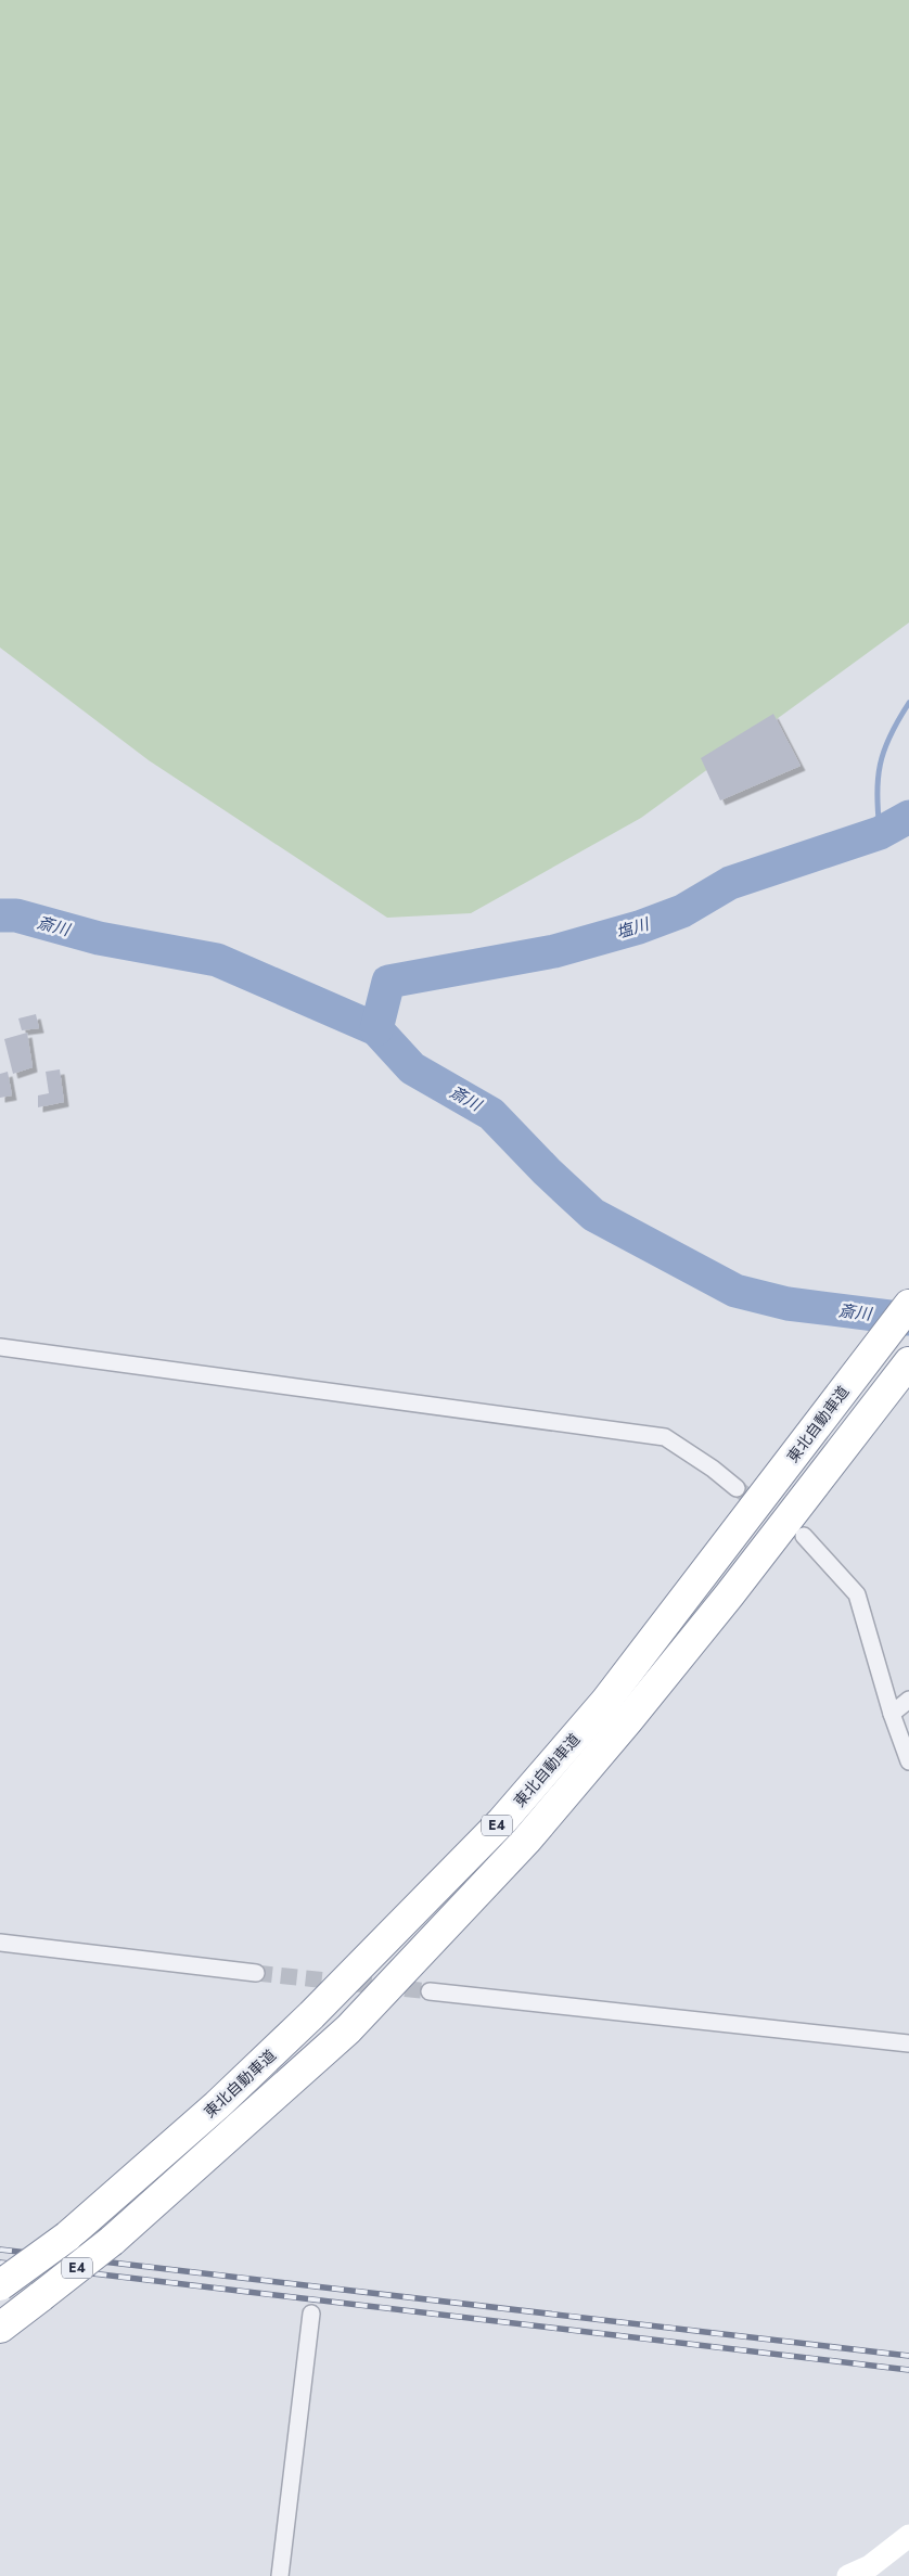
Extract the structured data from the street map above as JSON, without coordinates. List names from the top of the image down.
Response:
{
  "streets": {
    "highway": ["東北自動車道", "E4"]
  },
  "water": ["斎川", "塩川"]
}
